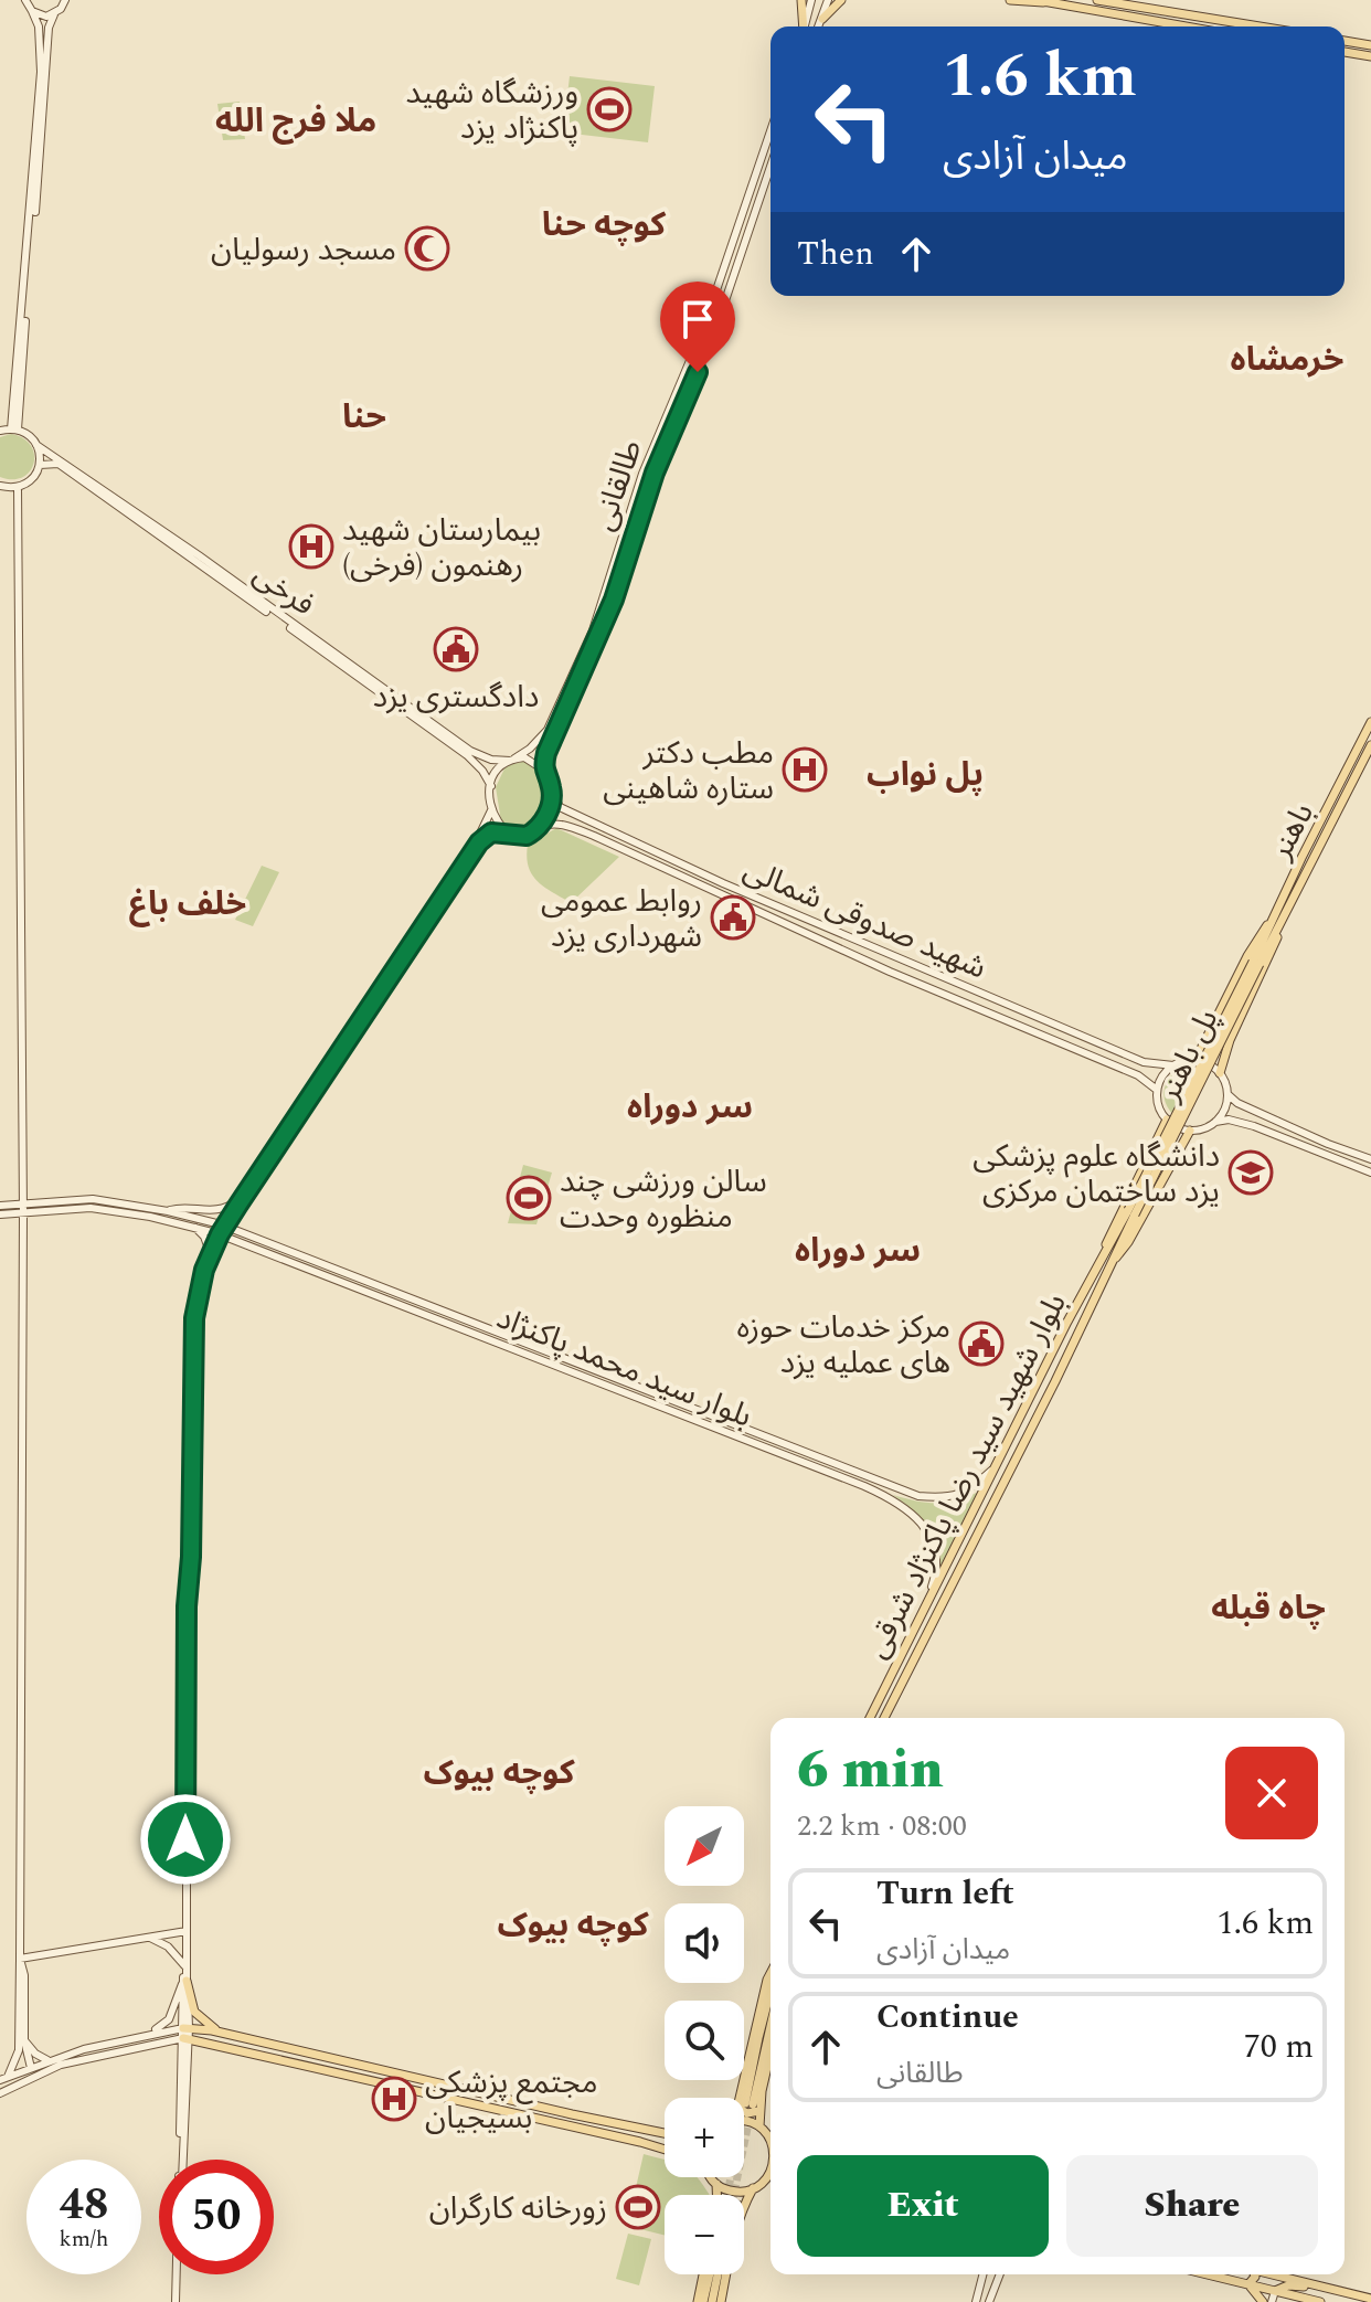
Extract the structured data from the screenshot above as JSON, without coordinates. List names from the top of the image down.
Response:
{
  "streets": {
    "main road": [
      "طالقانی",
      "فرخی",
      "باهنر",
      "شهید صدوقی شمالی",
      "پل باهنر",
      "بلوار سید محمد پاکنژاد",
      "بلوار شهید سید رضا پاکنژاد شرقی"
    ]
  },
  "crossings": [
    ["طالقانی", "فرخی"],
    ["طالقانی", "شهید صدوقی شمالی"],
    ["فرخی", "شهید صدوقی شمالی"],
    ["باهنر", "پل باهنر"],
    ["پل باهنر", "بلوار شهید سید رضا پاکنژاد شرقی"],
    ["بلوار سید محمد پاکنژاد", "بلوار شهید سید رضا پاکنژاد شرقی"]
  ],
  "districts": [
    "ملا فرج الله",
    "کوچه حنا",
    "خرمشاه",
    "حنا",
    "پل نواب",
    "خلف باغ",
    "سر دوراه",
    "سر دوراه",
    "چاه قبله",
    "کوچه بیوک",
    "کوچه بیوک"
  ],
  "places": {
    "sports": ["ورزشگاه شهید پاکنژاد یزد", "سالن ورزشی چند منظوره وحدت", "زورخانه کارگران"],
    "mosque": ["مسجد رسولیان"],
    "hospital": ["بیمارستان شهید رهنمون (فرخی)", "مطب دکتر ستاره شاهینی", "مجتمع پزشکی بسیجیان"],
    "public building": ["دادگستری یزد", "روابط عمومی شهرداری یزد", "مرکز خدمات حوزه های عملیه یزد"],
    "school or university": ["دانشگاه علوم پزشکی یزد ساختمان مرکزی"]
  },
  "north": "bottom left",
  "page": {
    "turn": ["1.6 km", "میدان آزادی"],
    "then": "Then",
    "heading": ["6 min", "2.2 km · 08:00"],
    "map_buttons": ["+", "−"],
    "list": [
      {
        "name": "Turn left",
        "note": "میدان آزادی",
        "value": "1.6 km"
      },
      {
        "name": "Continue",
        "note": "طالقانی",
        "value": "70 m"
      }
    ],
    "buttons": ["Exit", "Share"],
    "speed": "48 km/h",
    "limit": "50"
  }
}
